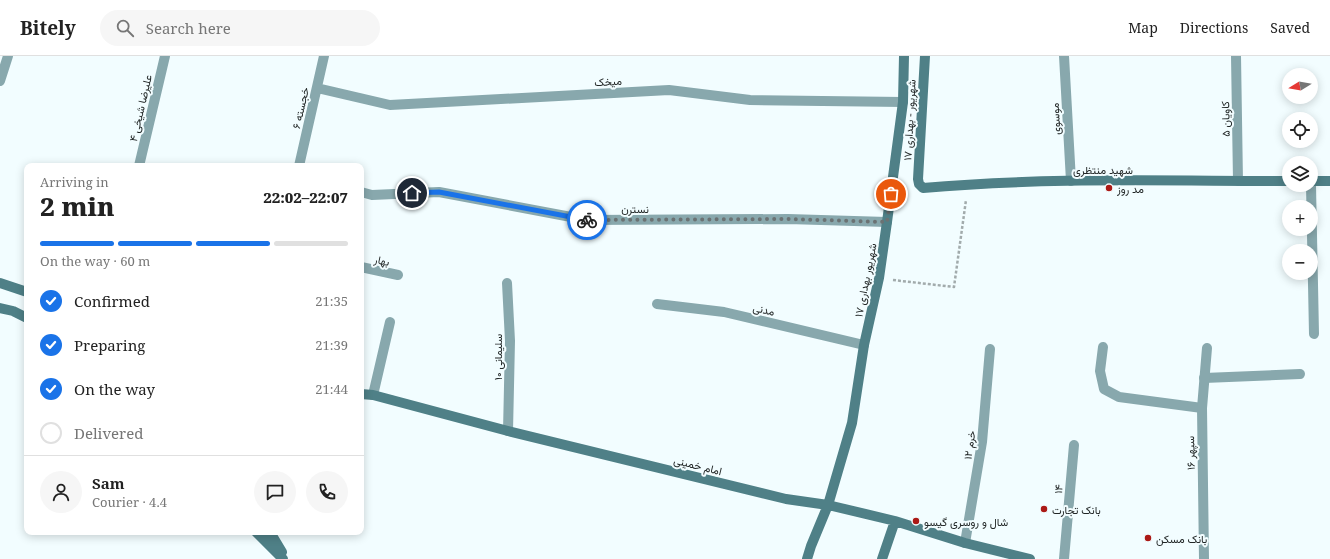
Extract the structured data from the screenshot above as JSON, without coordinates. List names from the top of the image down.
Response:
{
  "streets": {
    "main road": [
      "۱۷ شهریور - بهداری",
      "شهید منتظری",
      "۱۷ شهریور بهداری",
      "امام خمینی"
    ],
    "street": [
      "میخک",
      "علیرضا شیخی ۴",
      "خجسته ۶",
      "موسوی",
      "کاویان ۵",
      "نسترن",
      "بهار",
      "مدنی",
      "سلیمانی ۱۰",
      "خرم ۱۲",
      "سپهر ۱۶",
      "۱۴"
    ]
  },
  "crossings": [
    ["میخک", "خجسته ۶"],
    ["میخک", "۱۷ شهریور بهداری"],
    ["موسوی", "شهید منتظری"],
    ["کاویان ۵", "شهید منتظری"],
    ["۱۷ شهریور - بهداری", "شهید منتظری"],
    ["نسترن", "۱۷ شهریور بهداری"],
    ["۱۷ شهریور بهداری", "مدنی"],
    ["۱۷ شهریور بهداری", "امام خمینی"],
    ["سلیمانی ۱۰", "امام خمینی"],
    ["خرم ۱۲", "امام خمینی"]
  ],
  "places": [
    "مد روز",
    "بانک تجارت",
    "شال و روسری گیسو",
    "بانک مسکن"
  ],
  "north": "left",
  "page": {
    "header": "Bitely",
    "search": "Search here",
    "nav": ["Map", "Directions", "Saved"],
    "map_buttons": ["+", "−"],
    "heading": ["2 min", "Arriving in", "22:02–22:07"],
    "panel": ["Sam", "Courier · 4.4"],
    "bar": "On the way · 60 m",
    "list": [
      ["Confirmed", "21:35"],
      ["Preparing", "21:39"],
      ["On the way", "21:44"],
      "Delivered"
    ]
  }
}
